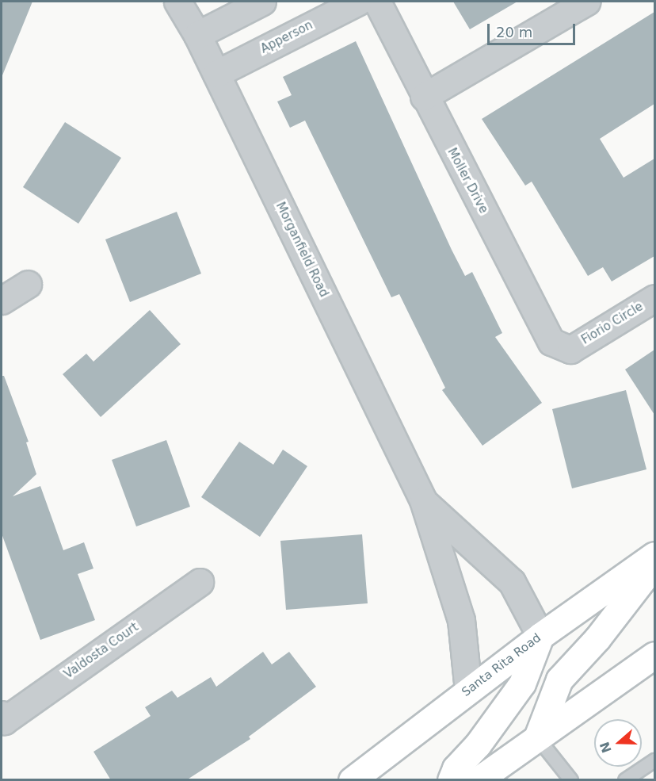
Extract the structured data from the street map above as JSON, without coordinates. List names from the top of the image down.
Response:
{
  "streets": {
    "main road": ["Santa Rita Road"],
    "street": [
      "Apperson",
      "Moller Drive",
      "Morganfield Road",
      "Fiorio Circle",
      "Valdosta Court"
    ]
  },
  "crossings": [
    ["Apperson", "Morganfield Road"],
    ["Moller Drive", "Fiorio Circle"],
    ["Morganfield Road", "Santa Rita Road"]
  ],
  "scale_bar": "20 m",
  "north": "left"
}
